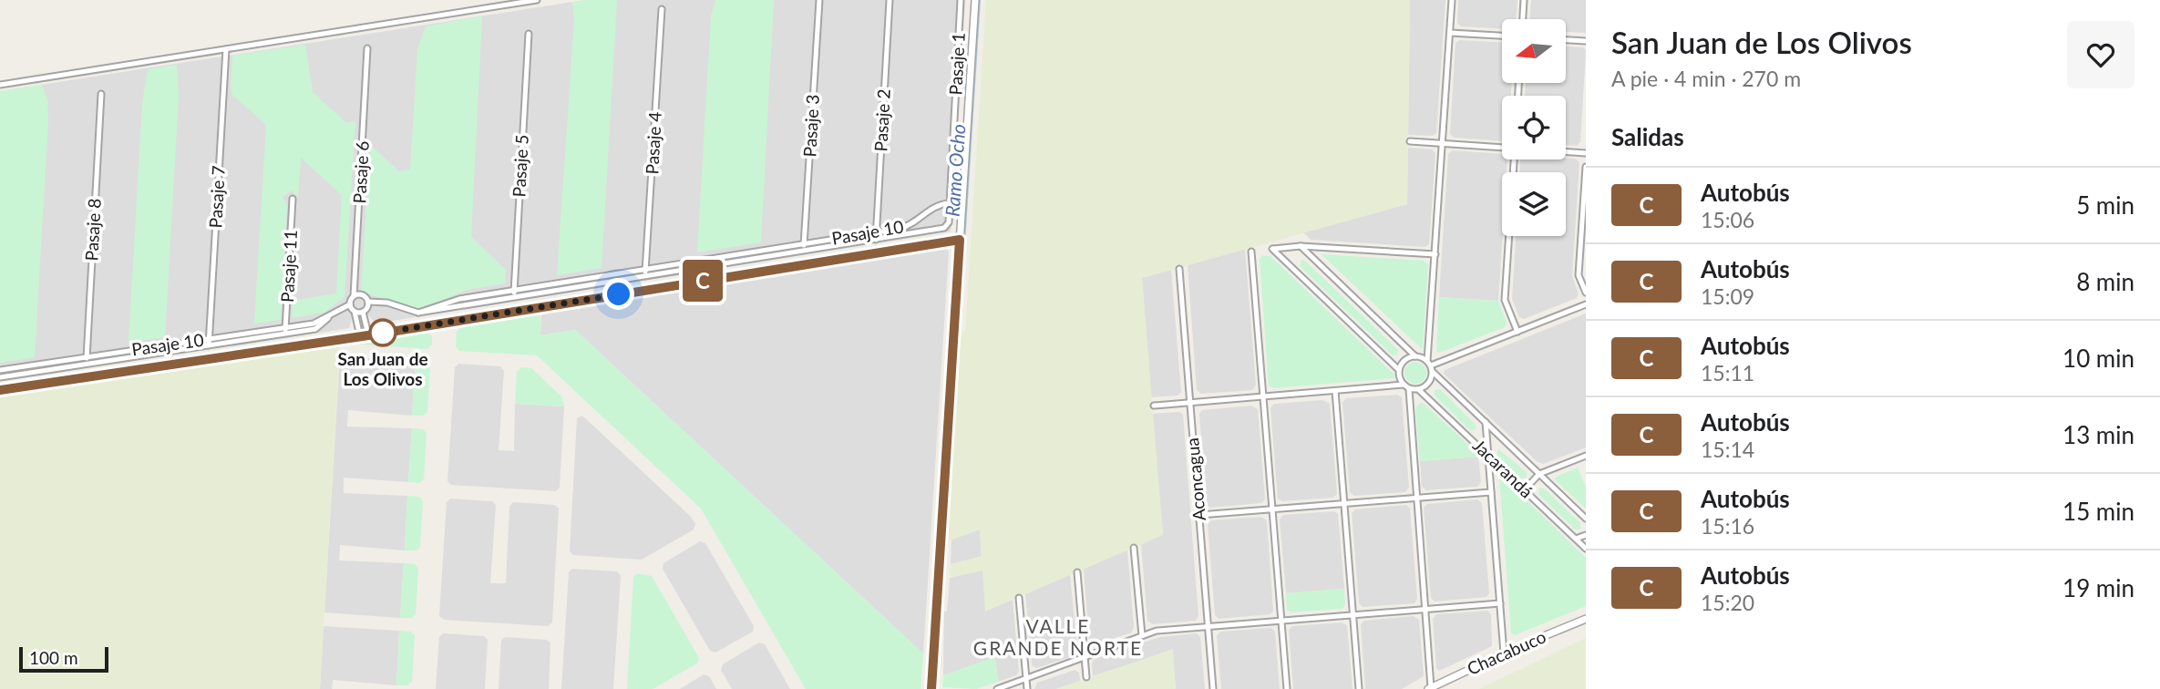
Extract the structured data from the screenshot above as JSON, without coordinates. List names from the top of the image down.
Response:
{
  "streets": {
    "street": [
      "Pasaje 1",
      "Pasaje 2",
      "Pasaje 3",
      "Pasaje 4",
      "Pasaje 5",
      "Pasaje 6",
      "Pasaje 7",
      "Pasaje 8",
      "Pasaje 10",
      "Pasaje 11",
      "Jacarandá",
      "Aconcagua",
      "Chacabuco"
    ]
  },
  "crossings": [
    ["Pasaje 1", "Pasaje 10"],
    ["Pasaje 2", "Pasaje 10"],
    ["Pasaje 3", "Pasaje 10"],
    ["Pasaje 4", "Pasaje 10"],
    ["Pasaje 5", "Pasaje 10"],
    ["Pasaje 6", "Pasaje 10"],
    ["Pasaje 7", "Pasaje 10"],
    ["Pasaje 8", "Pasaje 10"],
    ["Pasaje 10", "Pasaje 11"]
  ],
  "districts": ["VALLE GRANDE NORTE"],
  "water": ["Ramo Ocho"],
  "places": ["San Juan de Los Olivos"],
  "lines": ["bus line C"],
  "scale_bar": "100 m",
  "north": "left",
  "page": {
    "on_map": "C",
    "heading": [
      ["San Juan de Los Olivos", "A pie · 4 min · 270 m"],
      "Salidas"
    ],
    "list": [
      {
        "mark": "C",
        "name": "Autobús",
        "note": "15:06",
        "value": "5 min"
      },
      {
        "mark": "C",
        "name": "Autobús",
        "note": "15:09",
        "value": "8 min"
      },
      {
        "mark": "C",
        "name": "Autobús",
        "note": "15:11",
        "value": "10 min"
      },
      {
        "mark": "C",
        "name": "Autobús",
        "note": "15:14",
        "value": "13 min"
      },
      {
        "mark": "C",
        "name": "Autobús",
        "note": "15:16",
        "value": "15 min"
      },
      {
        "mark": "C",
        "name": "Autobús",
        "note": "15:20",
        "value": "19 min"
      }
    ],
    "scale": "100 m"
  }
}
